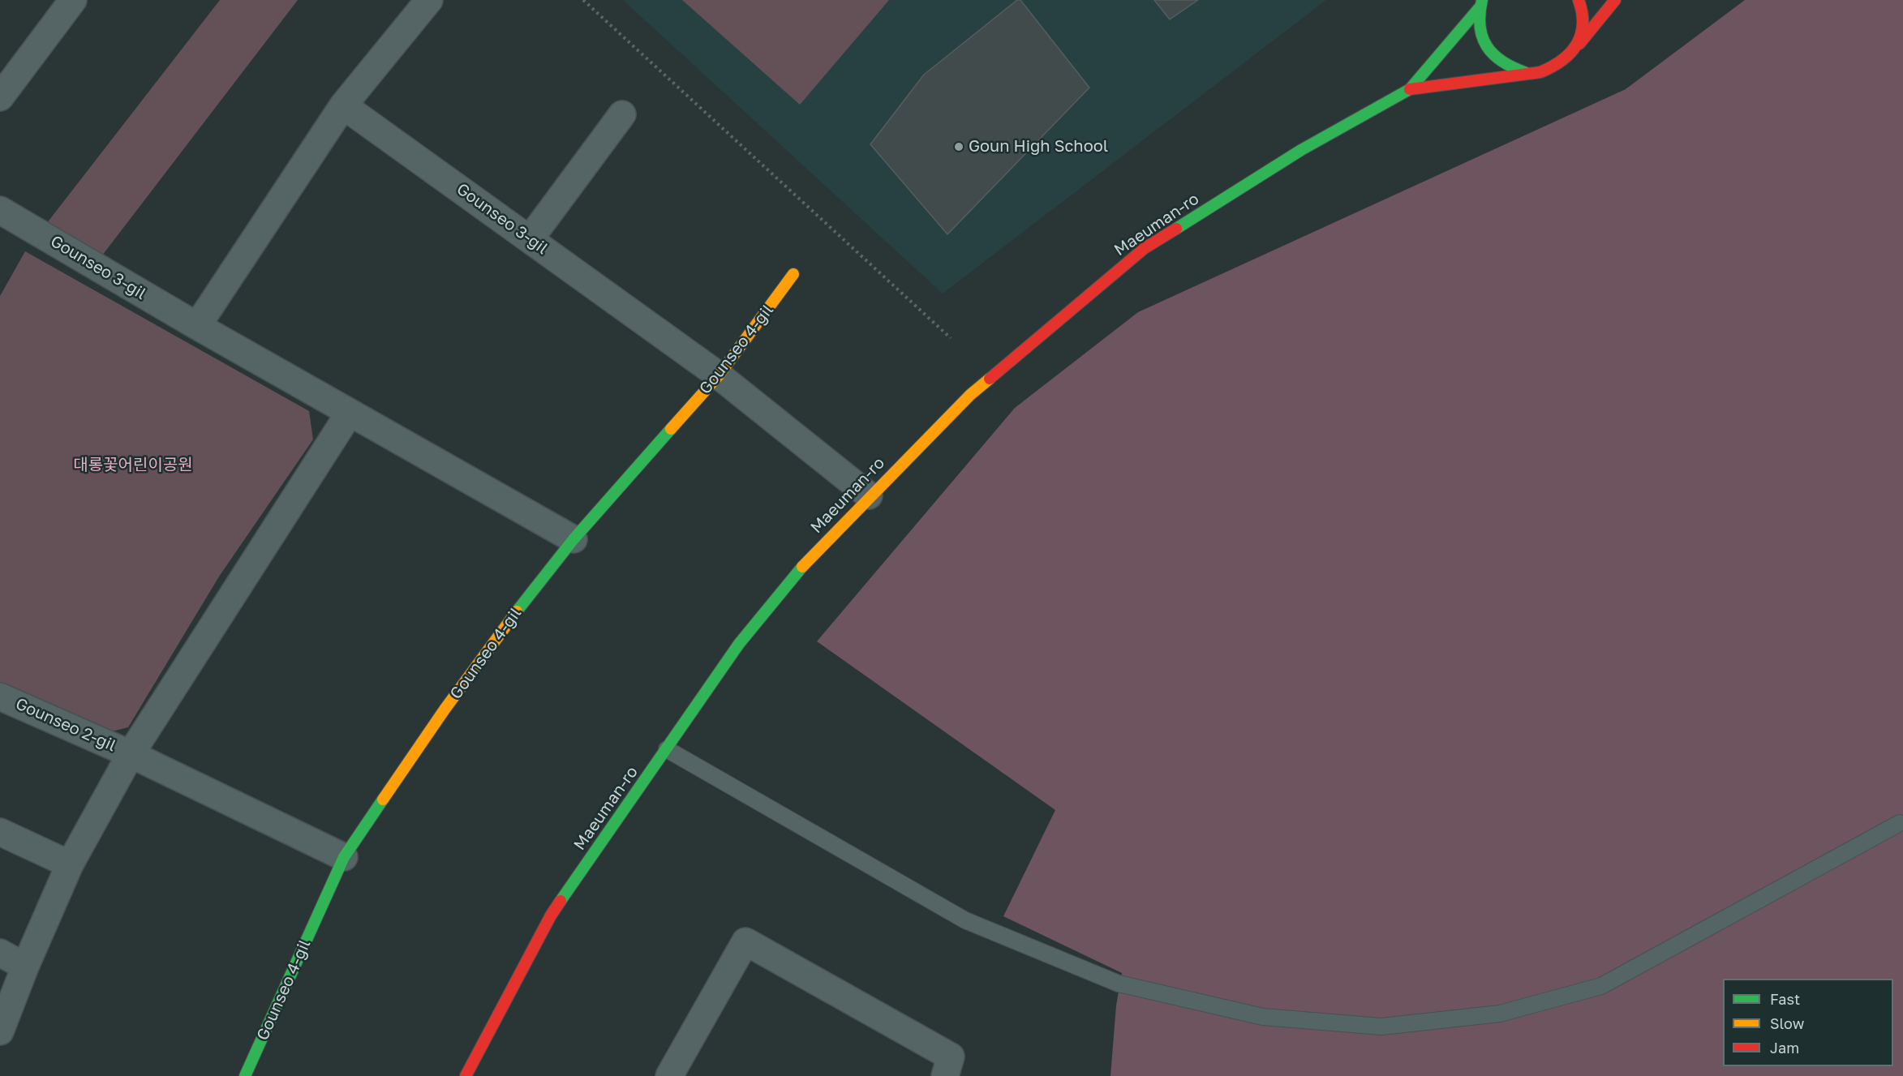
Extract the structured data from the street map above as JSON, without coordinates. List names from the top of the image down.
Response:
{
  "streets": {
    "street": [
      "Gounseo 3-gil",
      "Maeuman-ro",
      "Gounseo 4-gil",
      "Gounseo 2-gil"
    ]
  },
  "crossings": [
    ["Gounseo 3-gil", "Maeuman-ro"],
    ["Gounseo 3-gil", "Gounseo 4-gil"],
    ["Gounseo 4-gil", "Gounseo 2-gil"]
  ],
  "parks": ["대롱꽃어린이공원"],
  "places": ["Goun High School"],
  "legend": ["Fast", "Slow", "Jam"]
}
